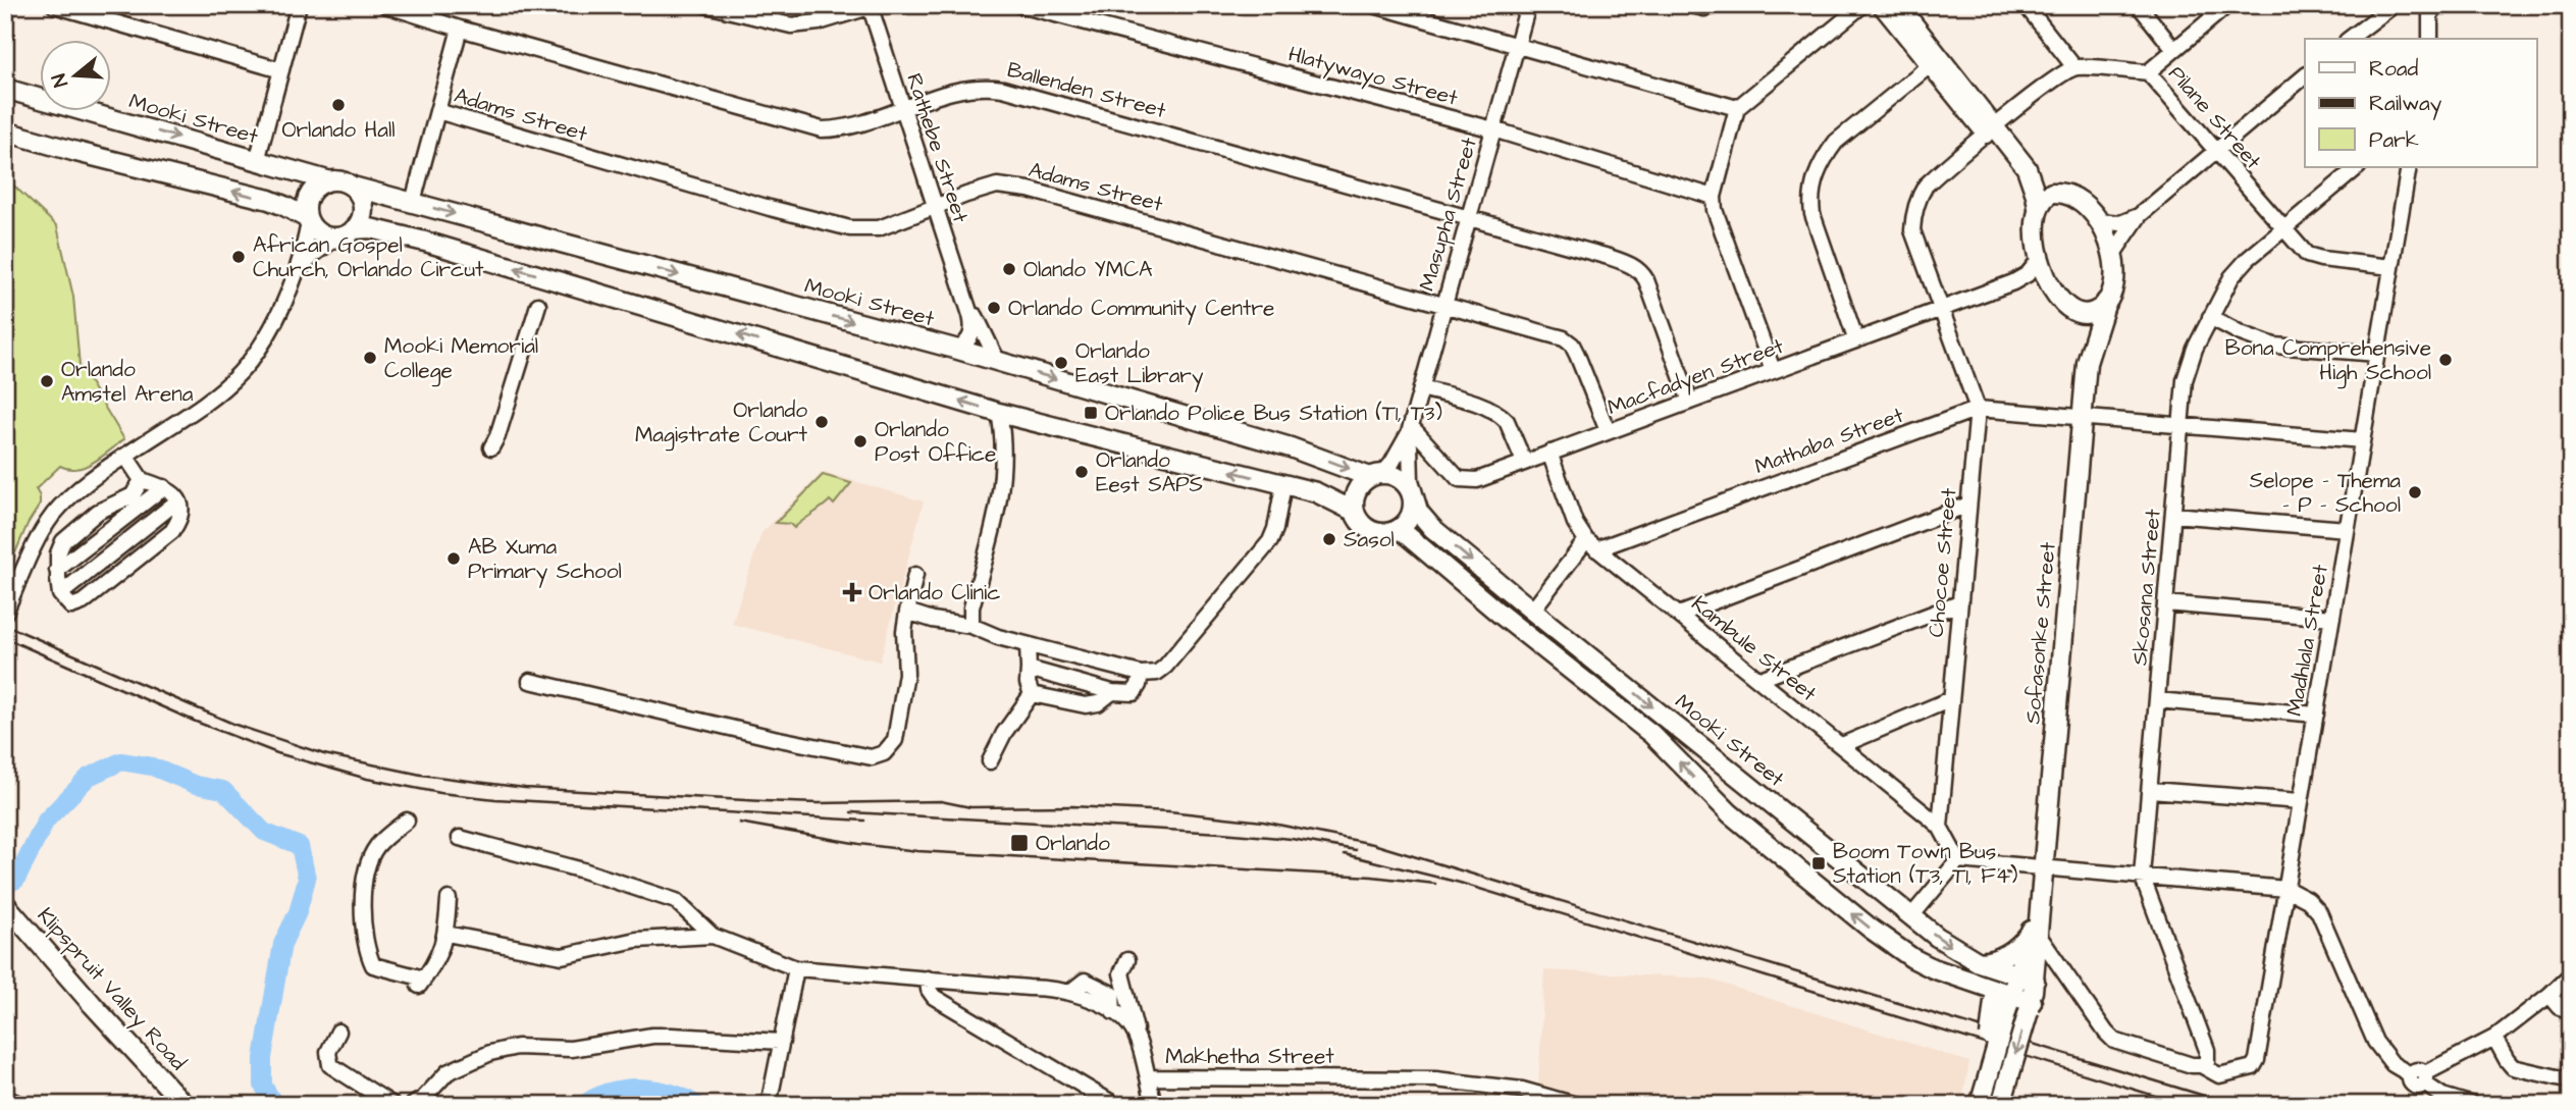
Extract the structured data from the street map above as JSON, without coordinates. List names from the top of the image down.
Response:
{
  "streets": {
    "main road": ["Mooki Street", "Sofasonke Street", "Klipspruit Valley Road"],
    "street": [
      "Hlatywayo Street",
      "Ballenden Street",
      "Adams Street",
      "Pilane Street",
      "Rathebe Street",
      "Masupha Street",
      "Macfadyen Street",
      "Mathaba Street",
      "Chocoe Street",
      "Skosana Street",
      "Madhlala Street",
      "Kambule Street",
      "Makhetha Street"
    ]
  },
  "crossings": [
    ["Hlatywayo Street", "Masupha Street"],
    ["Ballenden Street", "Rathebe Street"],
    ["Ballenden Street", "Masupha Street"],
    ["Ballenden Street", "Macfadyen Street"],
    ["Adams Street", "Rathebe Street"],
    ["Adams Street", "Masupha Street"],
    ["Adams Street", "Macfadyen Street"],
    ["Pilane Street", "Skosana Street"],
    ["Pilane Street", "Madhlala Street"],
    ["Mooki Street", "Rathebe Street"],
    ["Mooki Street", "Masupha Street"],
    ["Mooki Street", "Sofasonke Street"],
    ["Masupha Street", "Macfadyen Street"],
    ["Macfadyen Street", "Chocoe Street"],
    ["Macfadyen Street", "Sofasonke Street"],
    ["Macfadyen Street", "Kambule Street"],
    ["Mathaba Street", "Chocoe Street"],
    ["Mathaba Street", "Skosana Street"],
    ["Mathaba Street", "Sofasonke Street"],
    ["Mathaba Street", "Madhlala Street"],
    ["Mathaba Street", "Kambule Street"],
    ["Chocoe Street", "Sofasonke Street"],
    ["Chocoe Street", "Kambule Street"],
    ["Skosana Street", "Madhlala Street"],
    ["Sofasonke Street", "Madhlala Street"]
  ],
  "places": {
    "other": [
      "Orlando Hall",
      "African Gospel Church, Orlando Circut",
      "Olando YMCA",
      "Orlando Community Centre",
      "Mooki Memorial College",
      "Bona Comprehensive High School",
      "Orlando East Library",
      "Orlando Amstel Arena",
      "Orlando Magistrate Court",
      "Orlando Post Office",
      "Orlando Eest SAPS",
      "Selope - Thema - P - School",
      "Sasol",
      "AB Xuma Primary School"
    ],
    "transit": ["Orlando Police Bus Station (T1, T3)", "Orlando", "Boom Town Bus Station (T3, T1, F4)"],
    "health": ["Orlando Clinic"]
  },
  "legend": ["Road", "Railway", "Park"],
  "north": "left"
}
